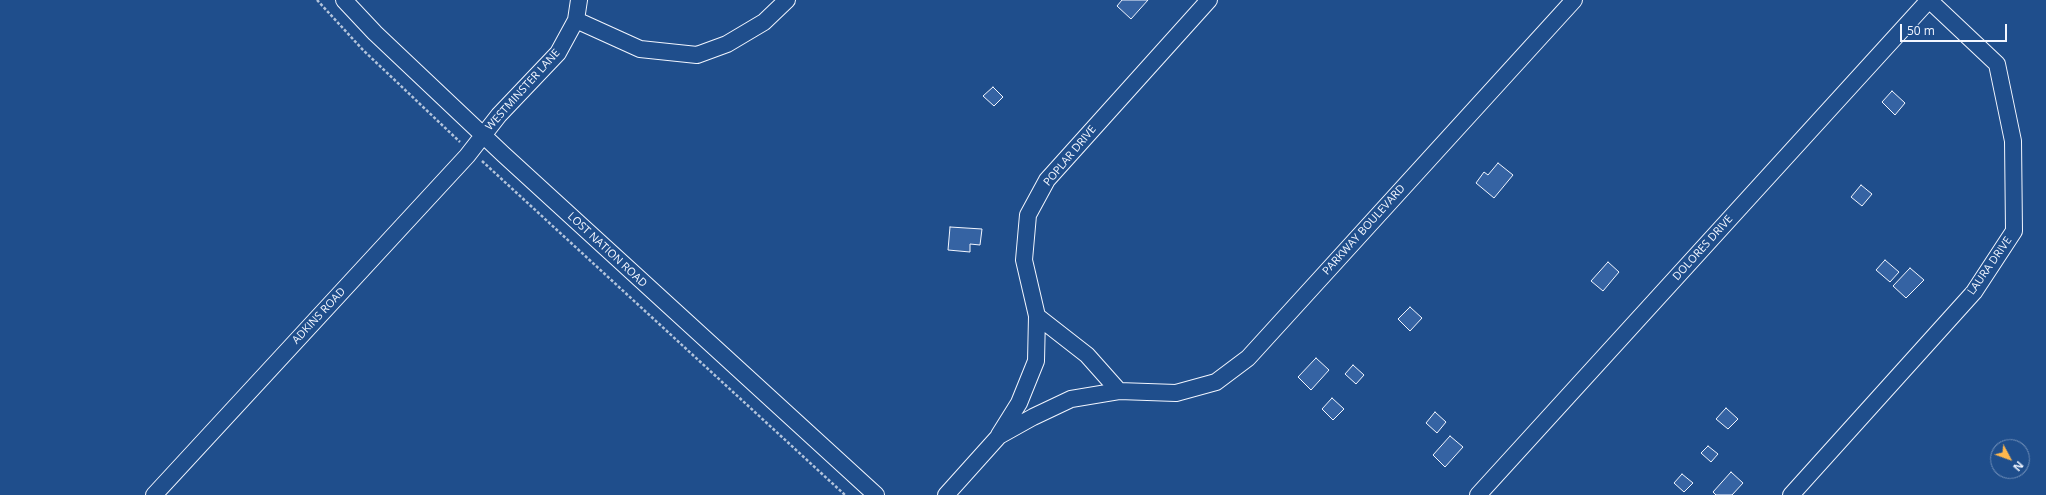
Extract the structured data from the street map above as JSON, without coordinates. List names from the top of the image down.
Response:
{
  "streets": {
    "street": [
      "WESTMINSTER LANE",
      "POPLAR DRIVE",
      "PARKWAY BOULEVARD",
      "DOLORES DRIVE",
      "LOST NATION ROAD",
      "LAURA DRIVE",
      "ADKINS ROAD"
    ]
  },
  "crossings": [
    ["WESTMINSTER LANE", "LOST NATION ROAD"],
    ["WESTMINSTER LANE", "ADKINS ROAD"],
    ["POPLAR DRIVE", "PARKWAY BOULEVARD"],
    ["DOLORES DRIVE", "LAURA DRIVE"],
    ["LOST NATION ROAD", "ADKINS ROAD"]
  ],
  "scale_bar": "50 m",
  "north": "bottom right"
}
